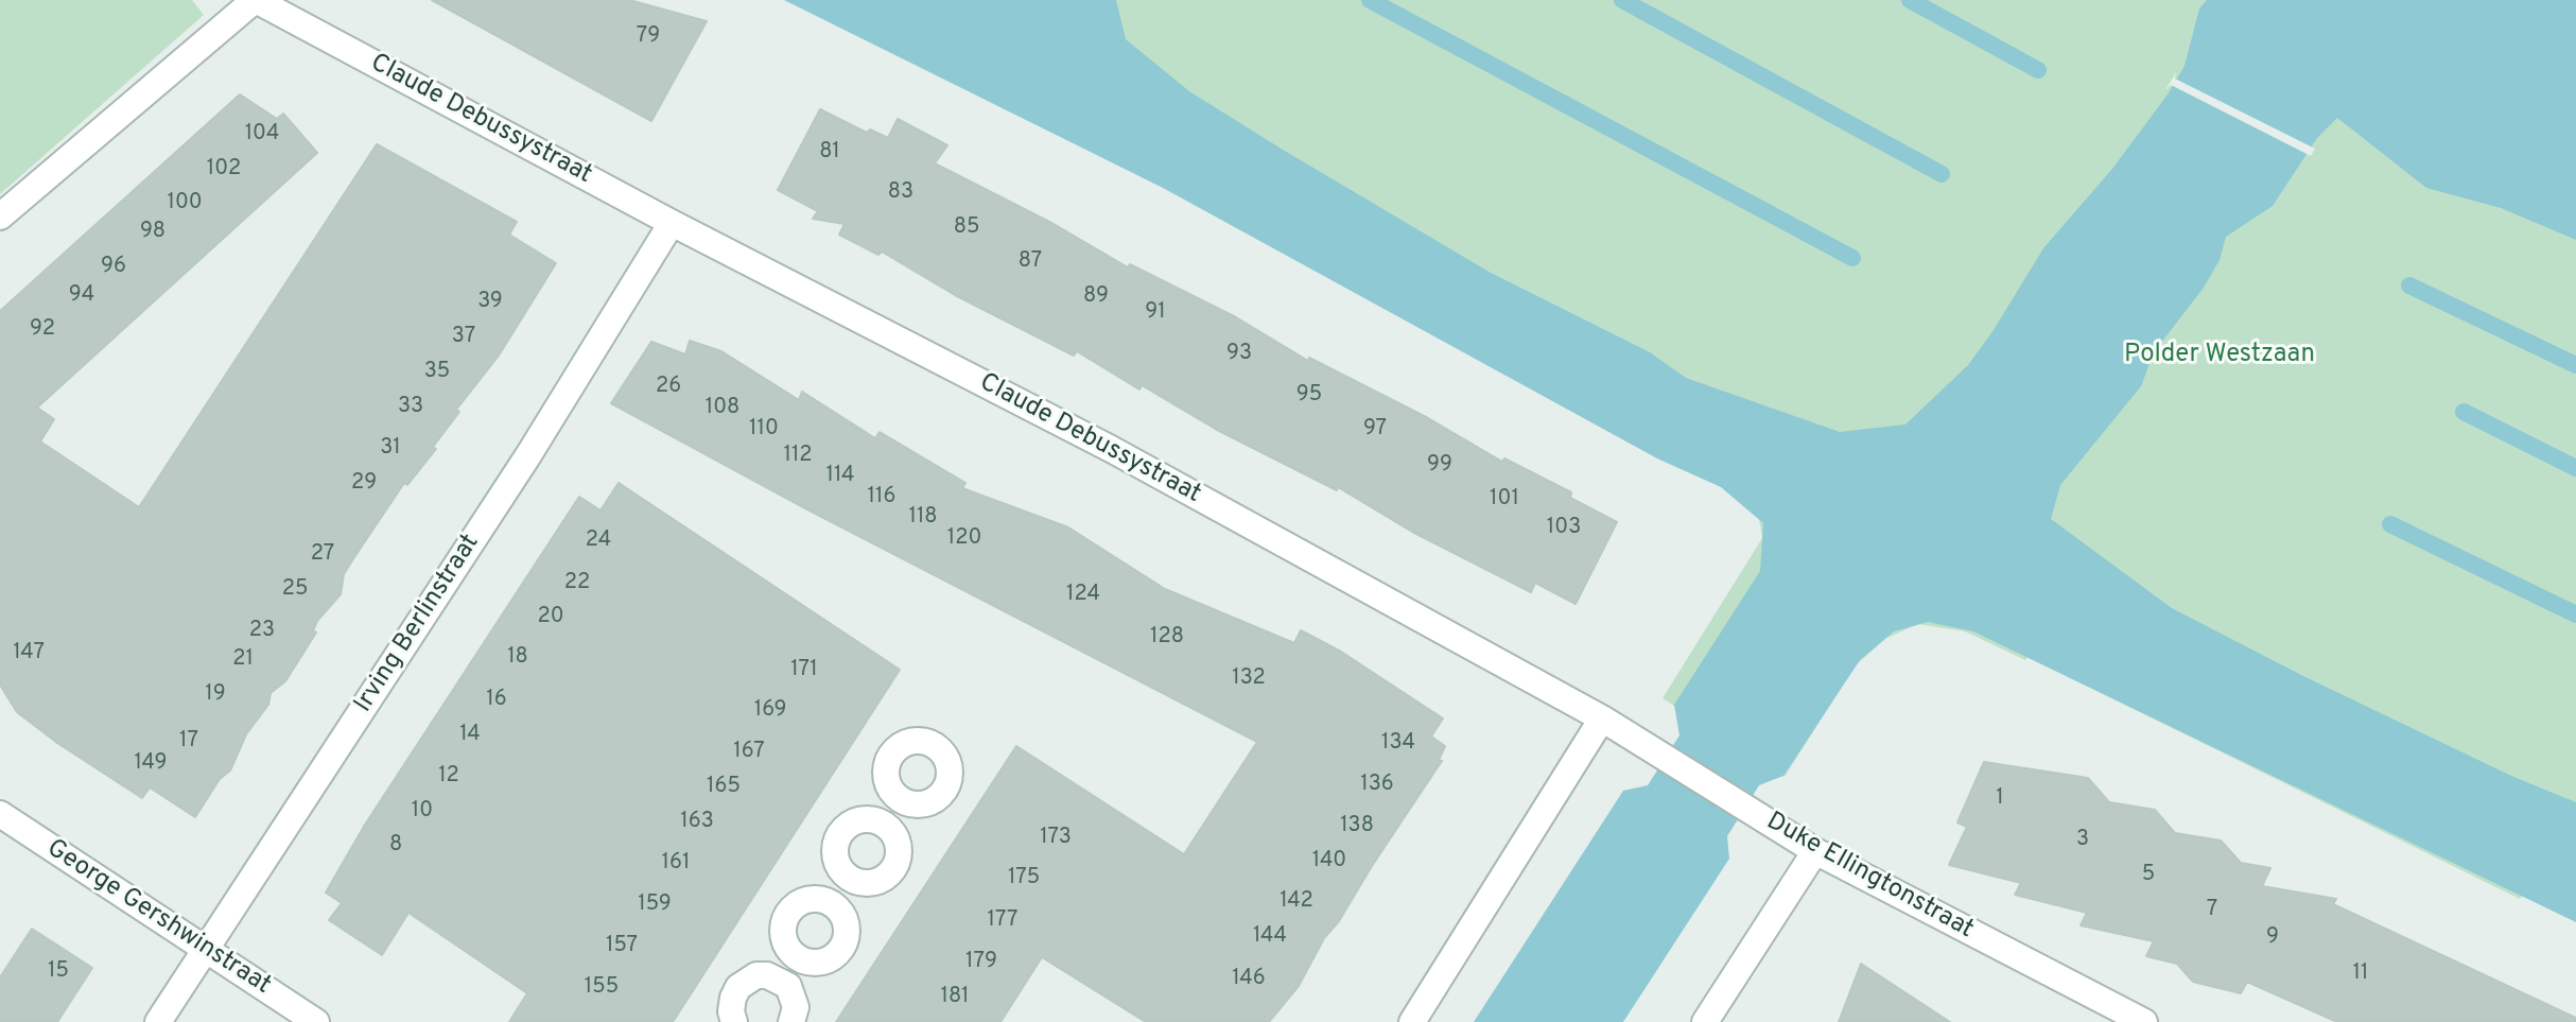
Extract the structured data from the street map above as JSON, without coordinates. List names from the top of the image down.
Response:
{
  "streets": {
    "street": [
      "Claude Debussystraat",
      "Irving Berlinstraat",
      "Duke Ellingtonstraat",
      "George Gershwinstraat"
    ]
  },
  "crossings": [
    ["Claude Debussystraat", "Irving Berlinstraat"],
    ["Claude Debussystraat", "Duke Ellingtonstraat"],
    ["Irving Berlinstraat", "George Gershwinstraat"]
  ],
  "parks": ["Polder Westzaan"],
  "house_numbers": [
    "79",
    "104",
    "81",
    "102",
    "83",
    "100",
    "85",
    "98",
    "87",
    "96",
    "94",
    "89",
    "39",
    "91",
    "92",
    "37",
    "93",
    "35",
    "26",
    "95",
    "33",
    "108",
    "110",
    "97",
    "31",
    "112",
    "99",
    "114",
    "29",
    "116",
    "101",
    "118",
    "103",
    "120",
    "24",
    "27",
    "22",
    "25",
    "124",
    "20",
    "23",
    "128",
    "147",
    "18",
    "21",
    "171",
    "132",
    "19",
    "16",
    "169",
    "14",
    "17",
    "134",
    "167",
    "149",
    "12",
    "136",
    "165",
    "1",
    "10",
    "163",
    "138",
    "173",
    "3",
    "8",
    "140",
    "161",
    "5",
    "175",
    "142",
    "159",
    "7",
    "177",
    "144",
    "9",
    "157",
    "179",
    "15",
    "11",
    "146",
    "155",
    "181"
  ]
}
